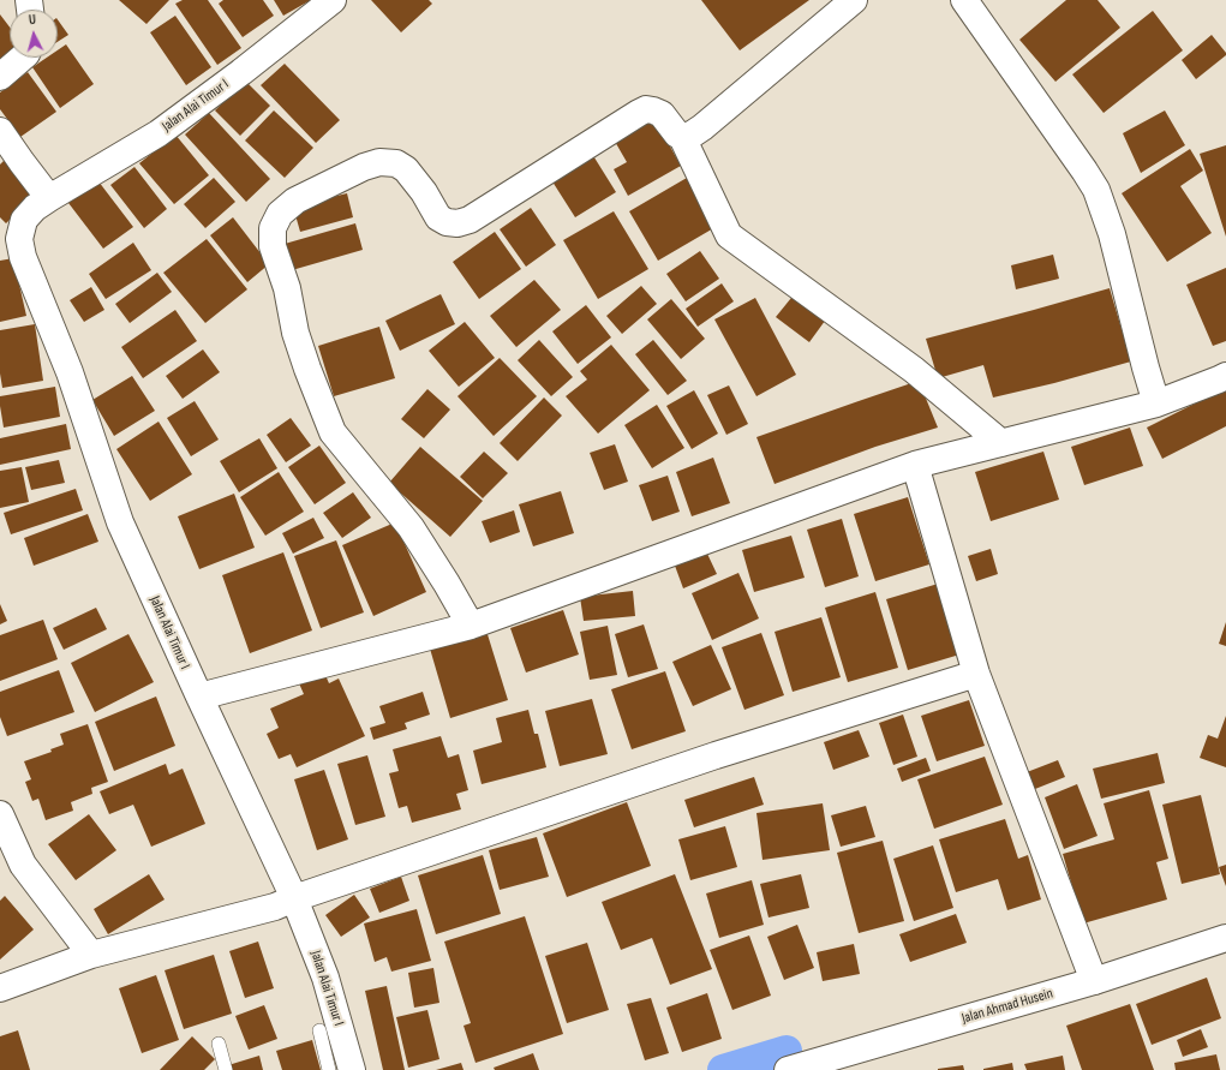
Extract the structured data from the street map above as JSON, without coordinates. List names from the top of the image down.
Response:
{
  "streets": {
    "street": ["Jalan Alai Timur I", "Jalan Ahmad Husein"]
  },
  "north": "top"
}
